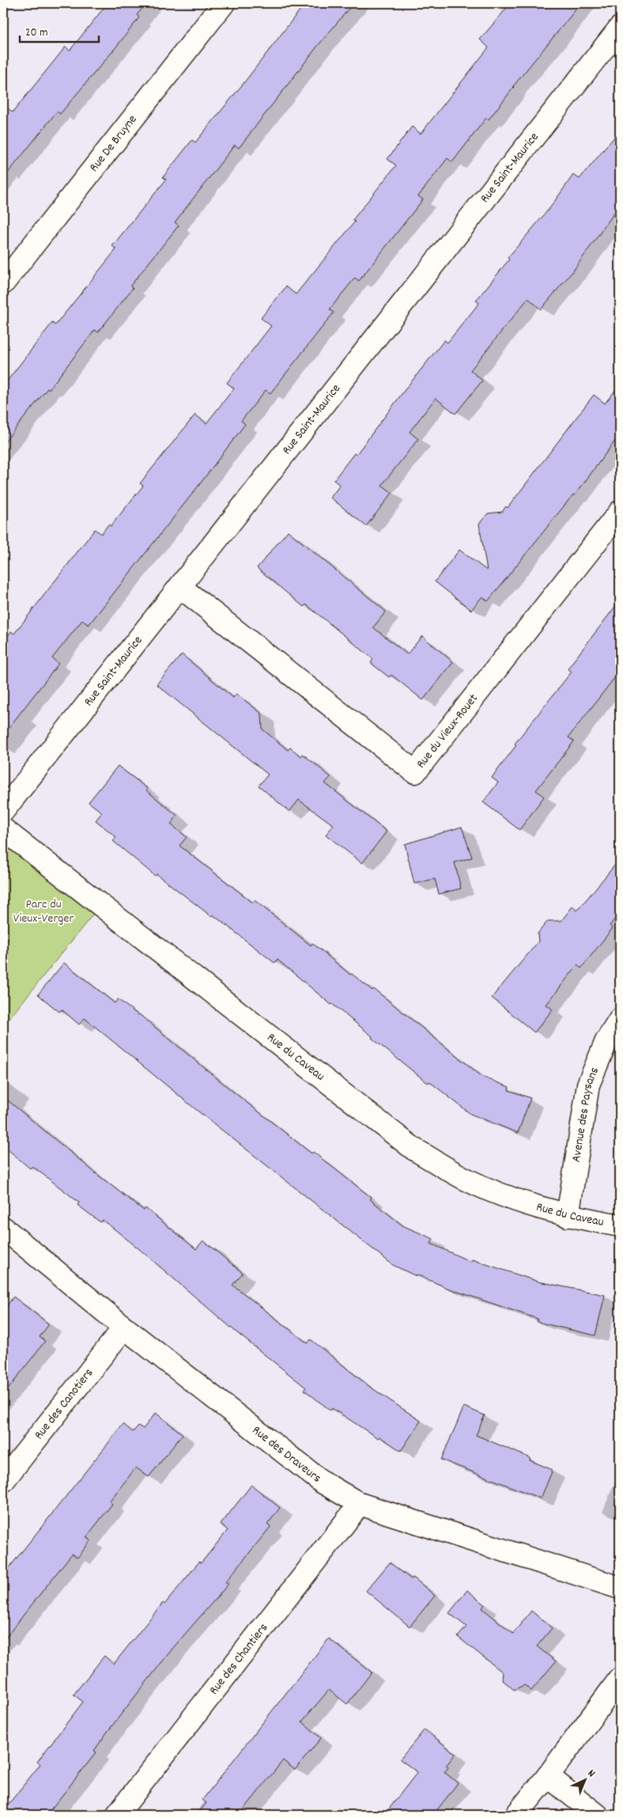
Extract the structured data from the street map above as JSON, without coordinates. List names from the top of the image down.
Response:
{
  "streets": {
    "street": [
      "Rue De Bruyne",
      "Rue Saint-Maurice",
      "Rue du Vieux-Rouet",
      "Rue du Caveau",
      "Avenue des Paysans",
      "Rue des Canotiers",
      "Rue des Draveurs",
      "Rue des Chantiers"
    ]
  },
  "crossings": [
    ["Rue Saint-Maurice", "Rue du Vieux-Rouet"],
    ["Rue du Caveau", "Avenue des Paysans"],
    ["Rue des Canotiers", "Rue des Draveurs"],
    ["Rue des Draveurs", "Rue des Chantiers"]
  ],
  "parks": ["Parc du Vieux-Verger"],
  "scale_bar": "20 m",
  "north": "top right"
}
